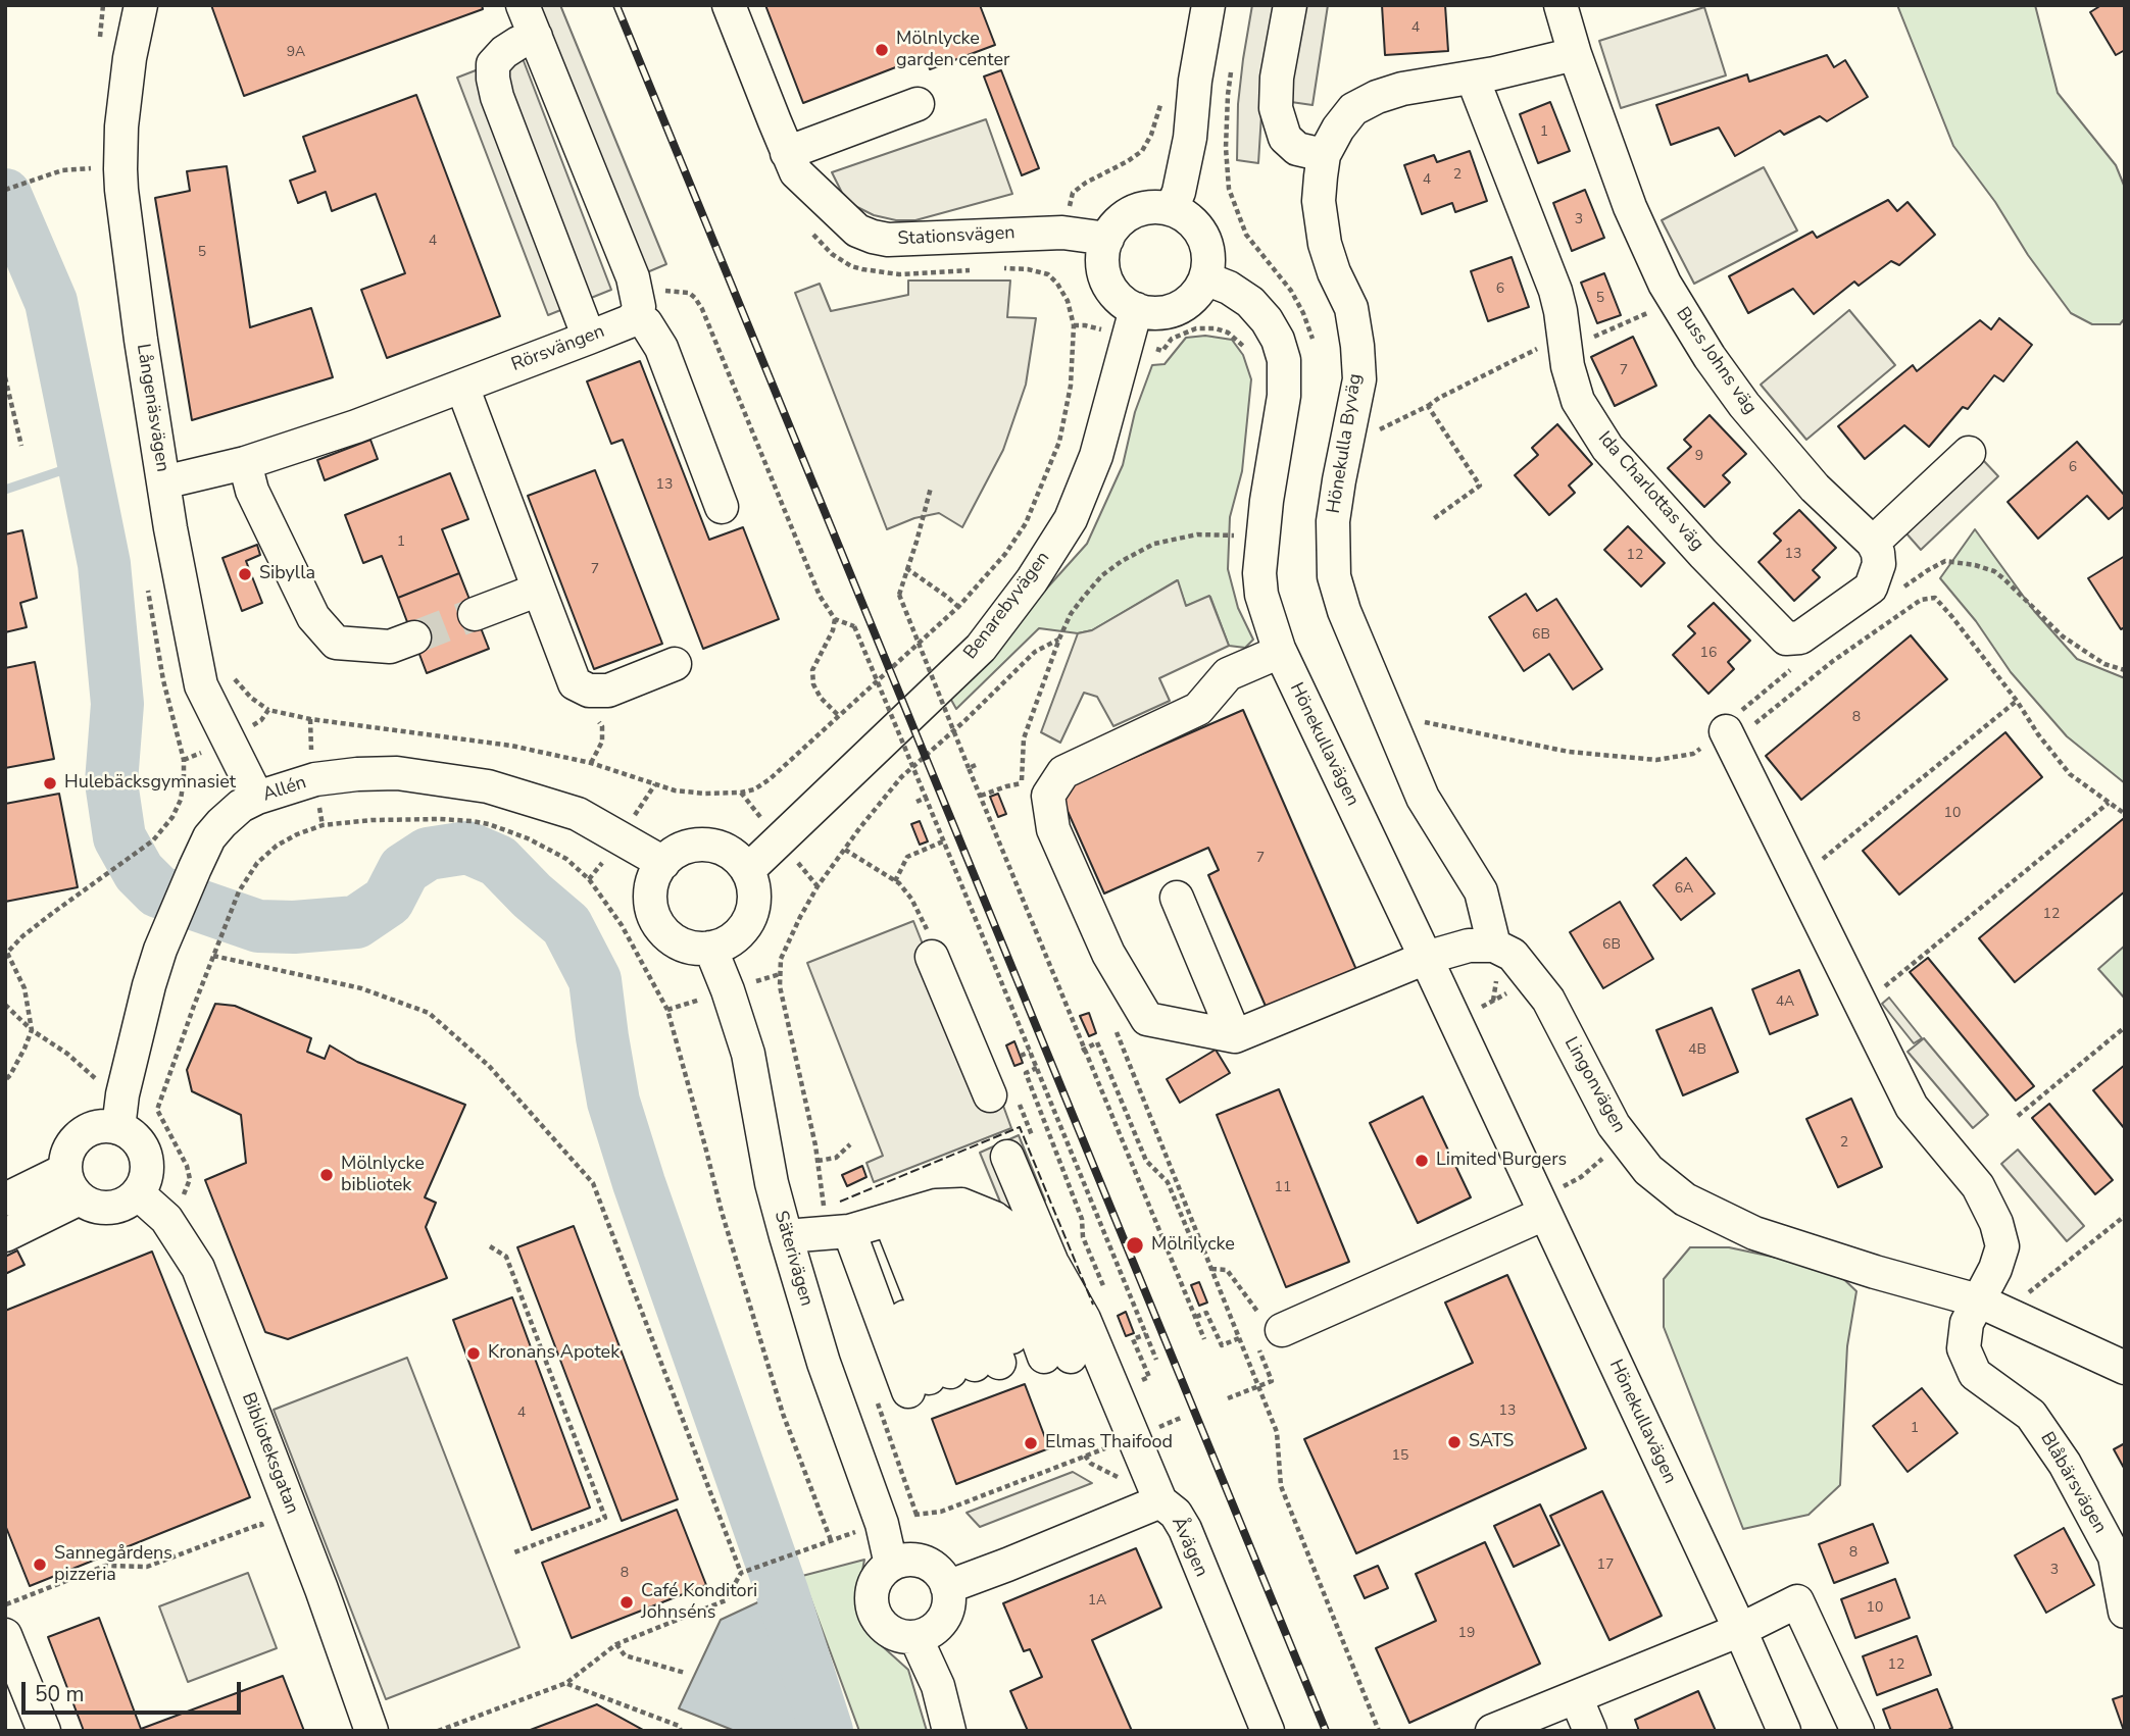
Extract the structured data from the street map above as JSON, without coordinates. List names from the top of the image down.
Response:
{
  "streets": {
    "street": [
      "Stationsvägen",
      "Rörsvängen",
      "Buss Johns väg",
      "Långenäsvägen",
      "Hönekulla Byväg",
      "Ida Charlottas väg",
      "Benarebyvägen",
      "Hönekullavägen",
      "Allén",
      "Lingonvägen",
      "Säterivägen",
      "Biblioteksgatan",
      "Blåbärsvägen",
      "Åvägen"
    ]
  },
  "crossings": [
    ["Stationsvägen", "Benarebyvägen"],
    ["Stationsvägen", "Hönekullavägen"],
    ["Rörsvängen", "Långenäsvägen"],
    ["Buss Johns väg", "Hönekulla Byväg"],
    ["Långenäsvägen", "Allén"],
    ["Hönekulla Byväg", "Ida Charlottas väg"],
    ["Hönekulla Byväg", "Lingonvägen"],
    ["Benarebyvägen", "Hönekullavägen"],
    ["Benarebyvägen", "Allén"],
    ["Benarebyvägen", "Säterivägen"],
    ["Allén", "Säterivägen"],
    ["Allén", "Biblioteksgatan"],
    ["Lingonvägen", "Blåbärsvägen"],
    ["Säterivägen", "Åvägen"]
  ],
  "places": [
    "Mölnlycke garden center",
    "Sibylla",
    "Hulebäcksgymnasiet",
    "Limited Burgers",
    "Mölnlycke bibliotek",
    "Mölnlycke",
    "Kronans Apotek",
    "SATS",
    "Elmas Thaifood",
    "Sannegårdens pizzeria",
    "Café Konditori Johnséns"
  ],
  "house_numbers": [
    "4",
    "9A",
    "1",
    "2",
    "4",
    "3",
    "4",
    "5",
    "6",
    "5",
    "7",
    "9",
    "6",
    "13",
    "1",
    "13",
    "12",
    "7",
    "6B",
    "16",
    "8",
    "10",
    "7",
    "6A",
    "12",
    "6B",
    "4A",
    "4B",
    "2",
    "11",
    "13",
    "4",
    "1",
    "15",
    "8",
    "17",
    "3",
    "8",
    "1A",
    "10",
    "19",
    "12"
  ],
  "scale_bar": "50 m"
}
